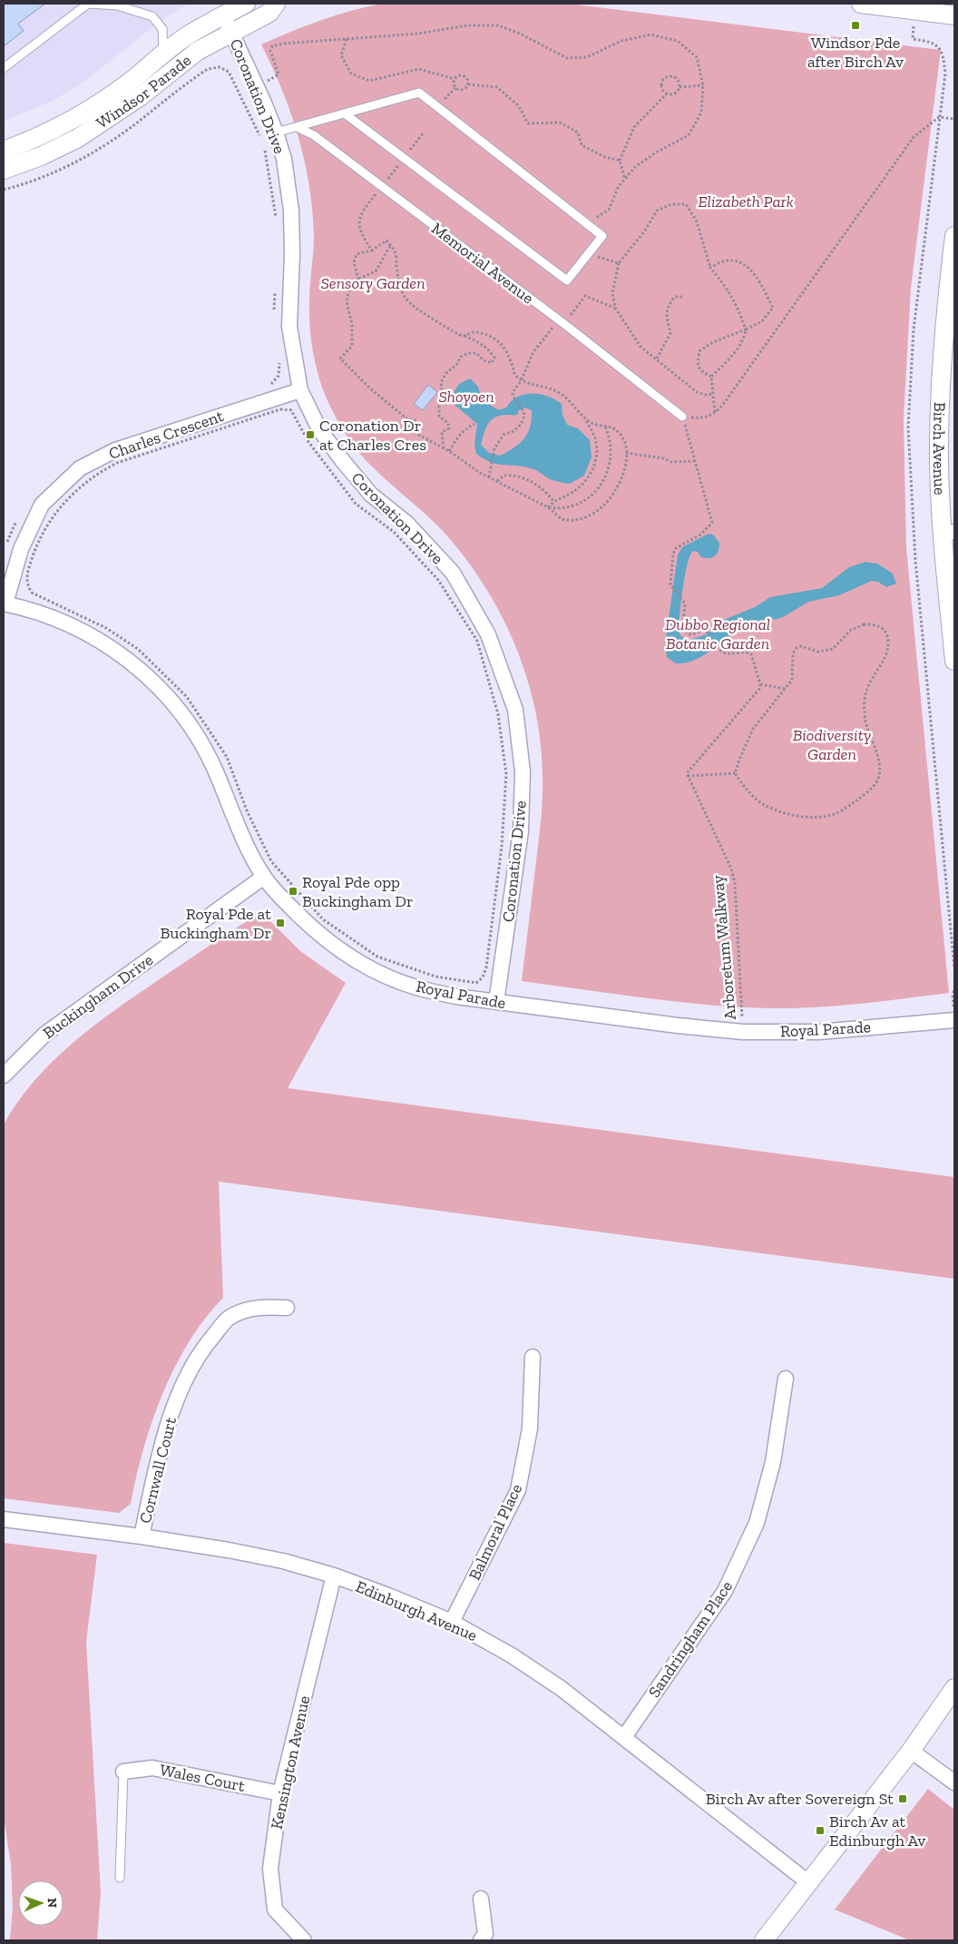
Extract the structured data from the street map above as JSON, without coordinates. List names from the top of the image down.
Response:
{
  "streets": {
    "street": [
      "Windsor Parade",
      "Coronation Drive",
      "Charles Crescent",
      "Birch Avenue",
      "Royal Parade",
      "Buckingham Drive",
      "Cornwall Court",
      "Balmoral Place",
      "Edinburgh Avenue",
      "Sandringham Place",
      "Kensington Avenue",
      "Wales Court"
    ],
    "lane": ["Memorial Avenue"],
    "path": ["Arboretum Walkway"]
  },
  "crossings": [
    ["Windsor Parade", "Coronation Drive"],
    ["Coronation Drive", "Charles Crescent"],
    ["Coronation Drive", "Royal Parade"],
    ["Charles Crescent", "Royal Parade"],
    ["Arboretum Walkway", "Royal Parade"],
    ["Royal Parade", "Buckingham Drive"],
    ["Cornwall Court", "Edinburgh Avenue"],
    ["Balmoral Place", "Edinburgh Avenue"],
    ["Edinburgh Avenue", "Sandringham Place"],
    ["Edinburgh Avenue", "Kensington Avenue"],
    ["Kensington Avenue", "Wales Court"]
  ],
  "parks": [
    "Elizabeth Park",
    "Sensory Garden",
    "Shoyoen",
    "Dubbo Regional Botanic Garden",
    "Biodiversity Garden"
  ],
  "places": {
    "transit": [
      "Windsor Pde after Birch Av",
      "Coronation Dr at Charles Cres",
      "Royal Pde opp Buckingham Dr",
      "Royal Pde at Buckingham Dr",
      "Birch Av after Sovereign St",
      "Birch Av at Edinburgh Av"
    ]
  },
  "north": "right"
}
